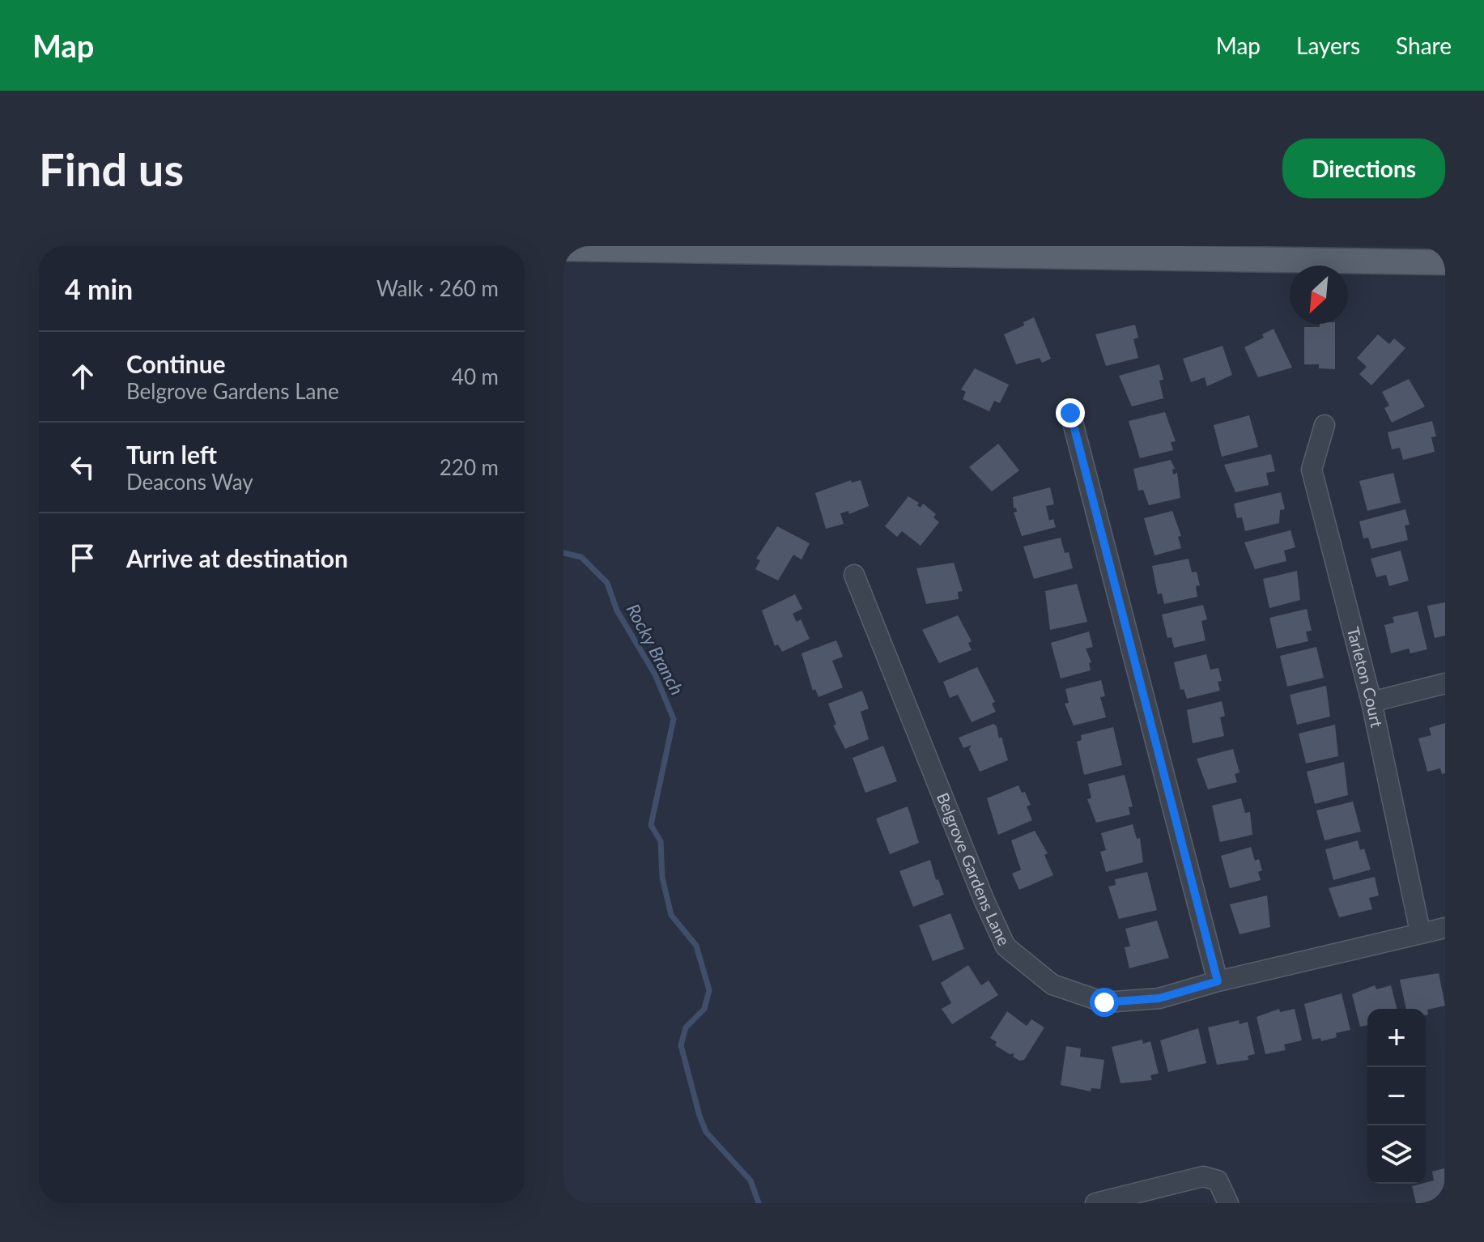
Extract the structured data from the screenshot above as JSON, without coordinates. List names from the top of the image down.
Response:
{
  "streets": {
    "street": ["Tarleton Court", "Belgrove Gardens Lane"]
  },
  "crossings": [
    ["Tarleton Court", "Belgrove Gardens Lane"]
  ],
  "water": ["Rocky Branch"],
  "north": "bottom left",
  "page": {
    "header": "Map",
    "nav": ["Map", "Layers", "Share"],
    "buttons": "Directions",
    "title": "Find us",
    "heading": ["4 min", "Walk · 260 m"],
    "list": [
      ["Continue", "Belgrove Gardens Lane", "40 m"],
      ["Turn left", "Deacons Way", "220 m"],
      "Arrive at destination"
    ],
    "map_buttons": ["+", "−"]
  }
}
